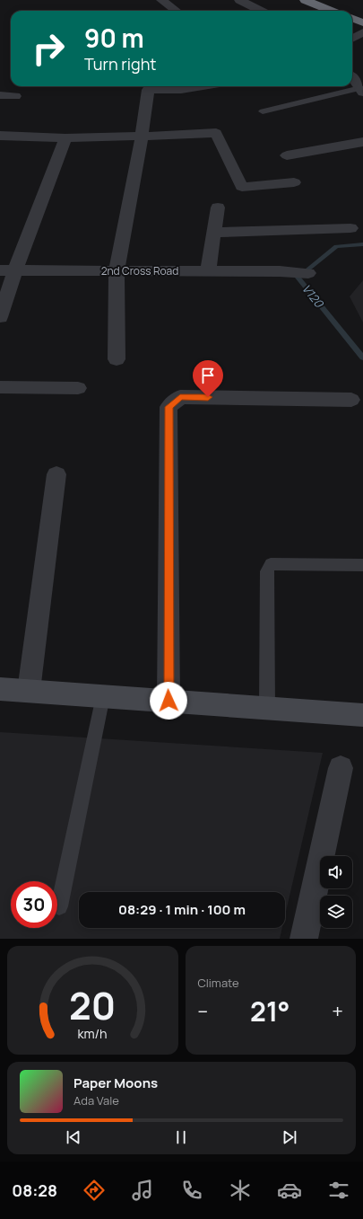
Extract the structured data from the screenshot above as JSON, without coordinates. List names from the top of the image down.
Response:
{
  "streets": {
    "street": ["2nd Cross Road"]
  },
  "water": ["V120"],
  "page": {
    "turn": ["90 m", "Turn right"],
    "limit": "30",
    "trip": "08:29 · 1 min · 100 m",
    "tile": "Climate",
    "heat": ["−", "21°", "+"],
    "song": ["Paper Moons", "Ada Vale"],
    "tabs": "08:28",
    "gauge": ["20", "km/h"]
  }
}
